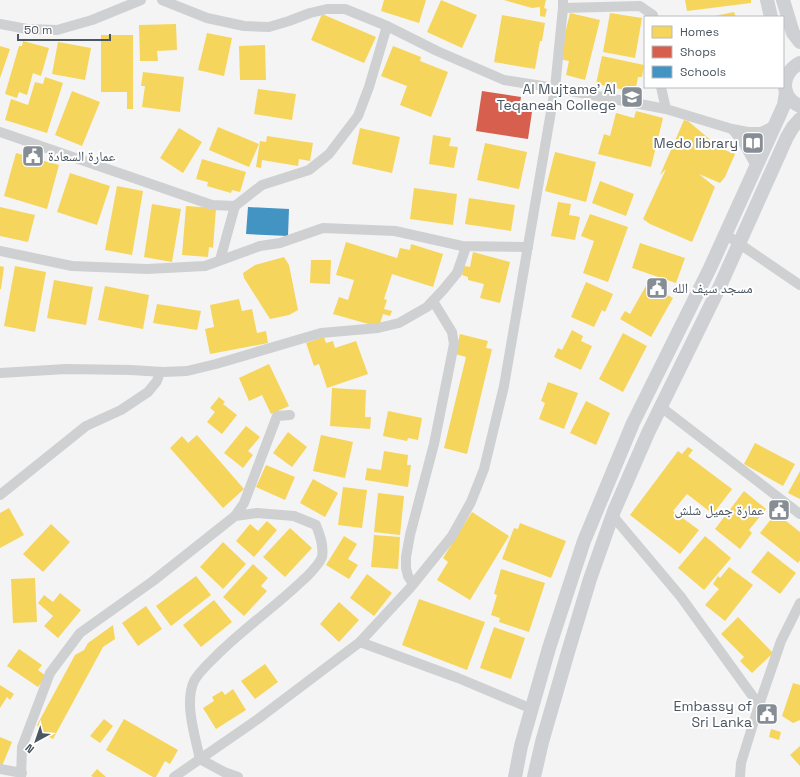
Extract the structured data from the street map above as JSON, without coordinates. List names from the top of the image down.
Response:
{
  "places": {
    "school or university": ["Al Mujtame' Al Teqaneah College"],
    "library": ["Medo library"],
    "public building": [
      "عمارة السعادة",
      "مسجد سيف الله",
      "عمارة جميل شلش",
      "Embassy of Sri Lanka"
    ]
  },
  "legend": ["Homes", "Shops", "Schools"],
  "scale_bar": "50 m",
  "north": "bottom left"
}
